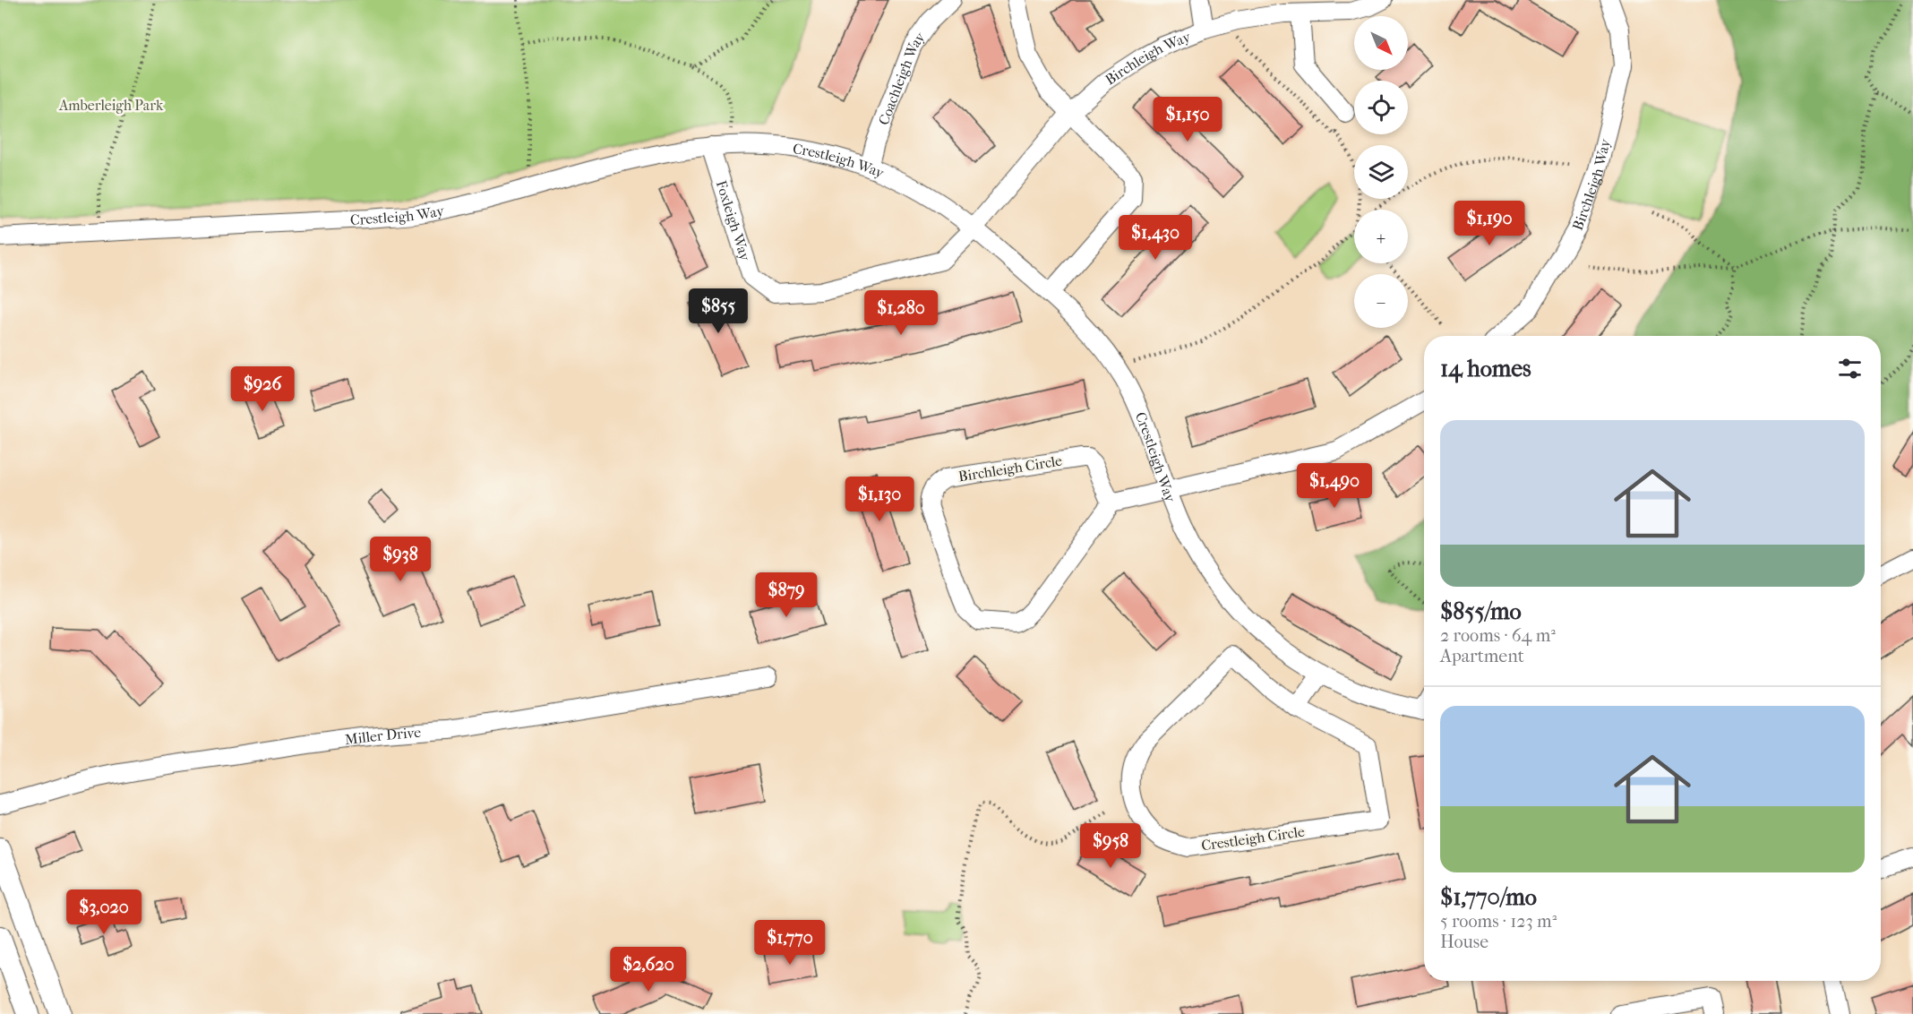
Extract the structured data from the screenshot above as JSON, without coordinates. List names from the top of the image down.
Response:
{
  "streets": {
    "street": [
      "Birchleigh Way",
      "Coachleigh Way",
      "Crestleigh Way",
      "Foxleigh Way",
      "Birchleigh Circle",
      "Miller Drive",
      "Crestleigh Circle"
    ]
  },
  "crossings": [
    ["Birchleigh Way", "Crestleigh Way"],
    ["Birchleigh Way", "Foxleigh Way"],
    ["Coachleigh Way", "Crestleigh Way"],
    ["Crestleigh Way", "Foxleigh Way"]
  ],
  "parks": ["Amberleigh Park"],
  "north": "bottom right",
  "page": {
    "map_buttons": ["+", "−"],
    "price": [
      "$1,150",
      "$1,190",
      "$1,430",
      "$855",
      "$1,280",
      "$926",
      "$1,490",
      "$1,130",
      "$938",
      "$879",
      "$958",
      "$3,020",
      "$1,770",
      "$2,620"
    ],
    "heading": "14 homes",
    "list": [
      {
        "name": "$855/mo",
        "note": "2 rooms · 64 m² · Apartment"
      },
      {
        "name": "$1,770/mo",
        "note": "5 rooms · 123 m² · House"
      }
    ]
  }
}
